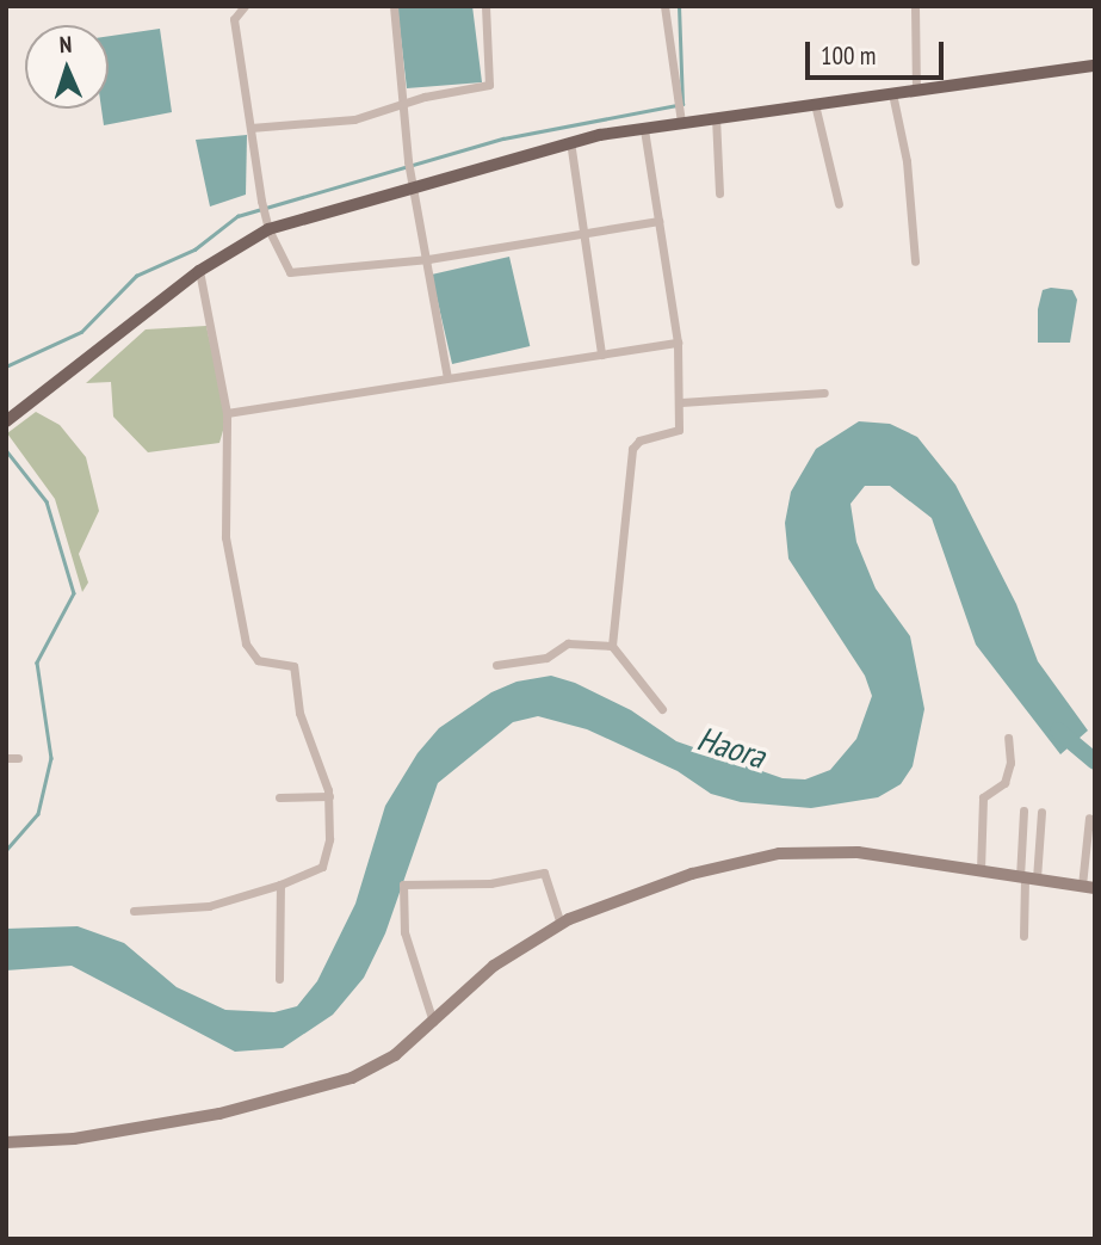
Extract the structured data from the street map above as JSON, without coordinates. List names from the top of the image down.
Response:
{
  "water": ["Haora"],
  "scale_bar": "100 m",
  "north": "top"
}
